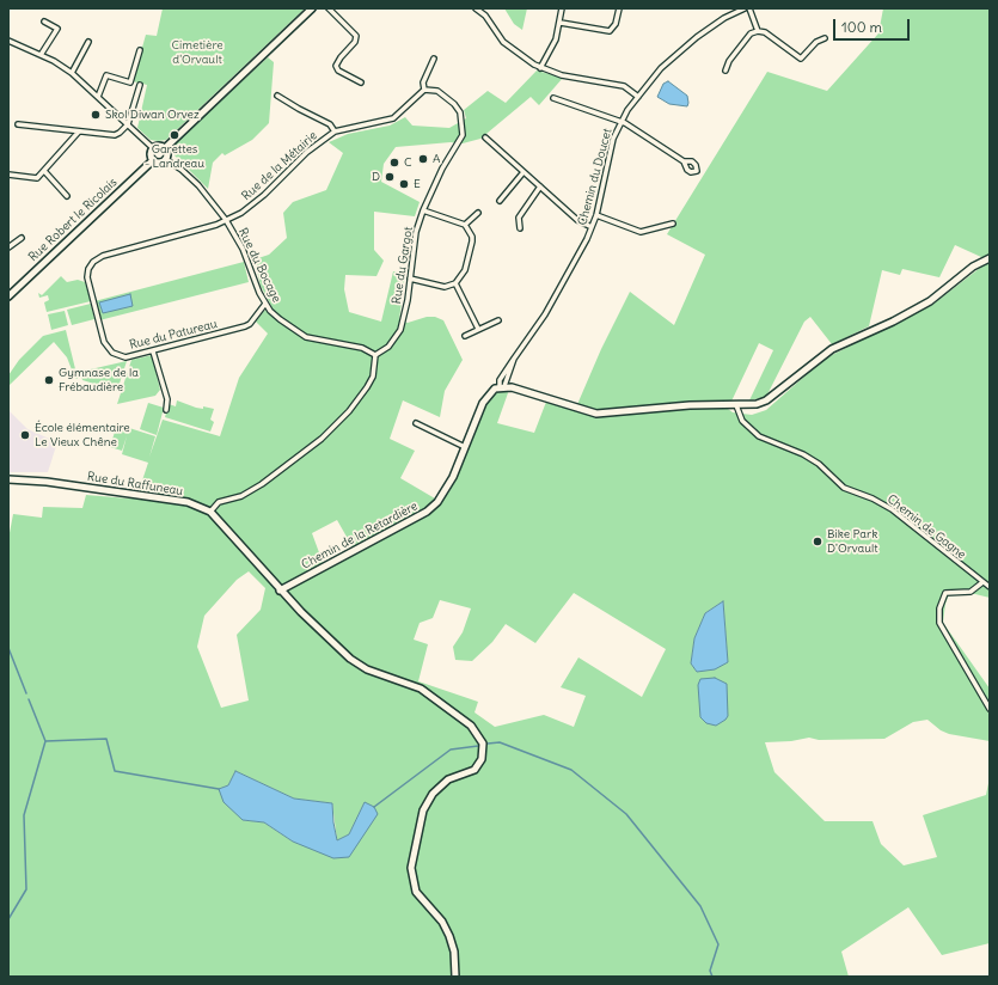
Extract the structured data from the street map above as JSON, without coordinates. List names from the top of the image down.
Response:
{
  "streets": {
    "street": [
      "Rue de la Métairie",
      "Chemin du Doucet",
      "Rue Robert le Ricolais",
      "Rue du Bocage",
      "Rue du Gargot",
      "Rue du Patureau",
      "Rue du Raffuneau",
      "Chemin de Gagne",
      "Chemin de la Retardière"
    ]
  },
  "crossings": [
    ["Rue de la Métairie", "Rue du Bocage"],
    ["Rue de la Métairie", "Rue du Gargot"],
    ["Rue de la Métairie", "Rue du Patureau"],
    ["Chemin du Doucet", "Chemin de la Retardière"],
    ["Rue Robert le Ricolais", "Rue du Bocage"],
    ["Rue du Bocage", "Rue du Gargot"],
    ["Rue du Bocage", "Rue du Patureau"],
    ["Rue du Raffuneau", "Chemin de la Retardière"]
  ],
  "parks": ["Cimetière d'Orvault"],
  "places": [
    "Skol Diwan Orvez",
    "Garettes - Landreau",
    "A",
    "C",
    "D",
    "E",
    "Gymnase de la Frébaudière",
    "École élémentaire Le Vieux Chêne",
    "Bike Park D'Orvault"
  ],
  "scale_bar": "100 m"
}
